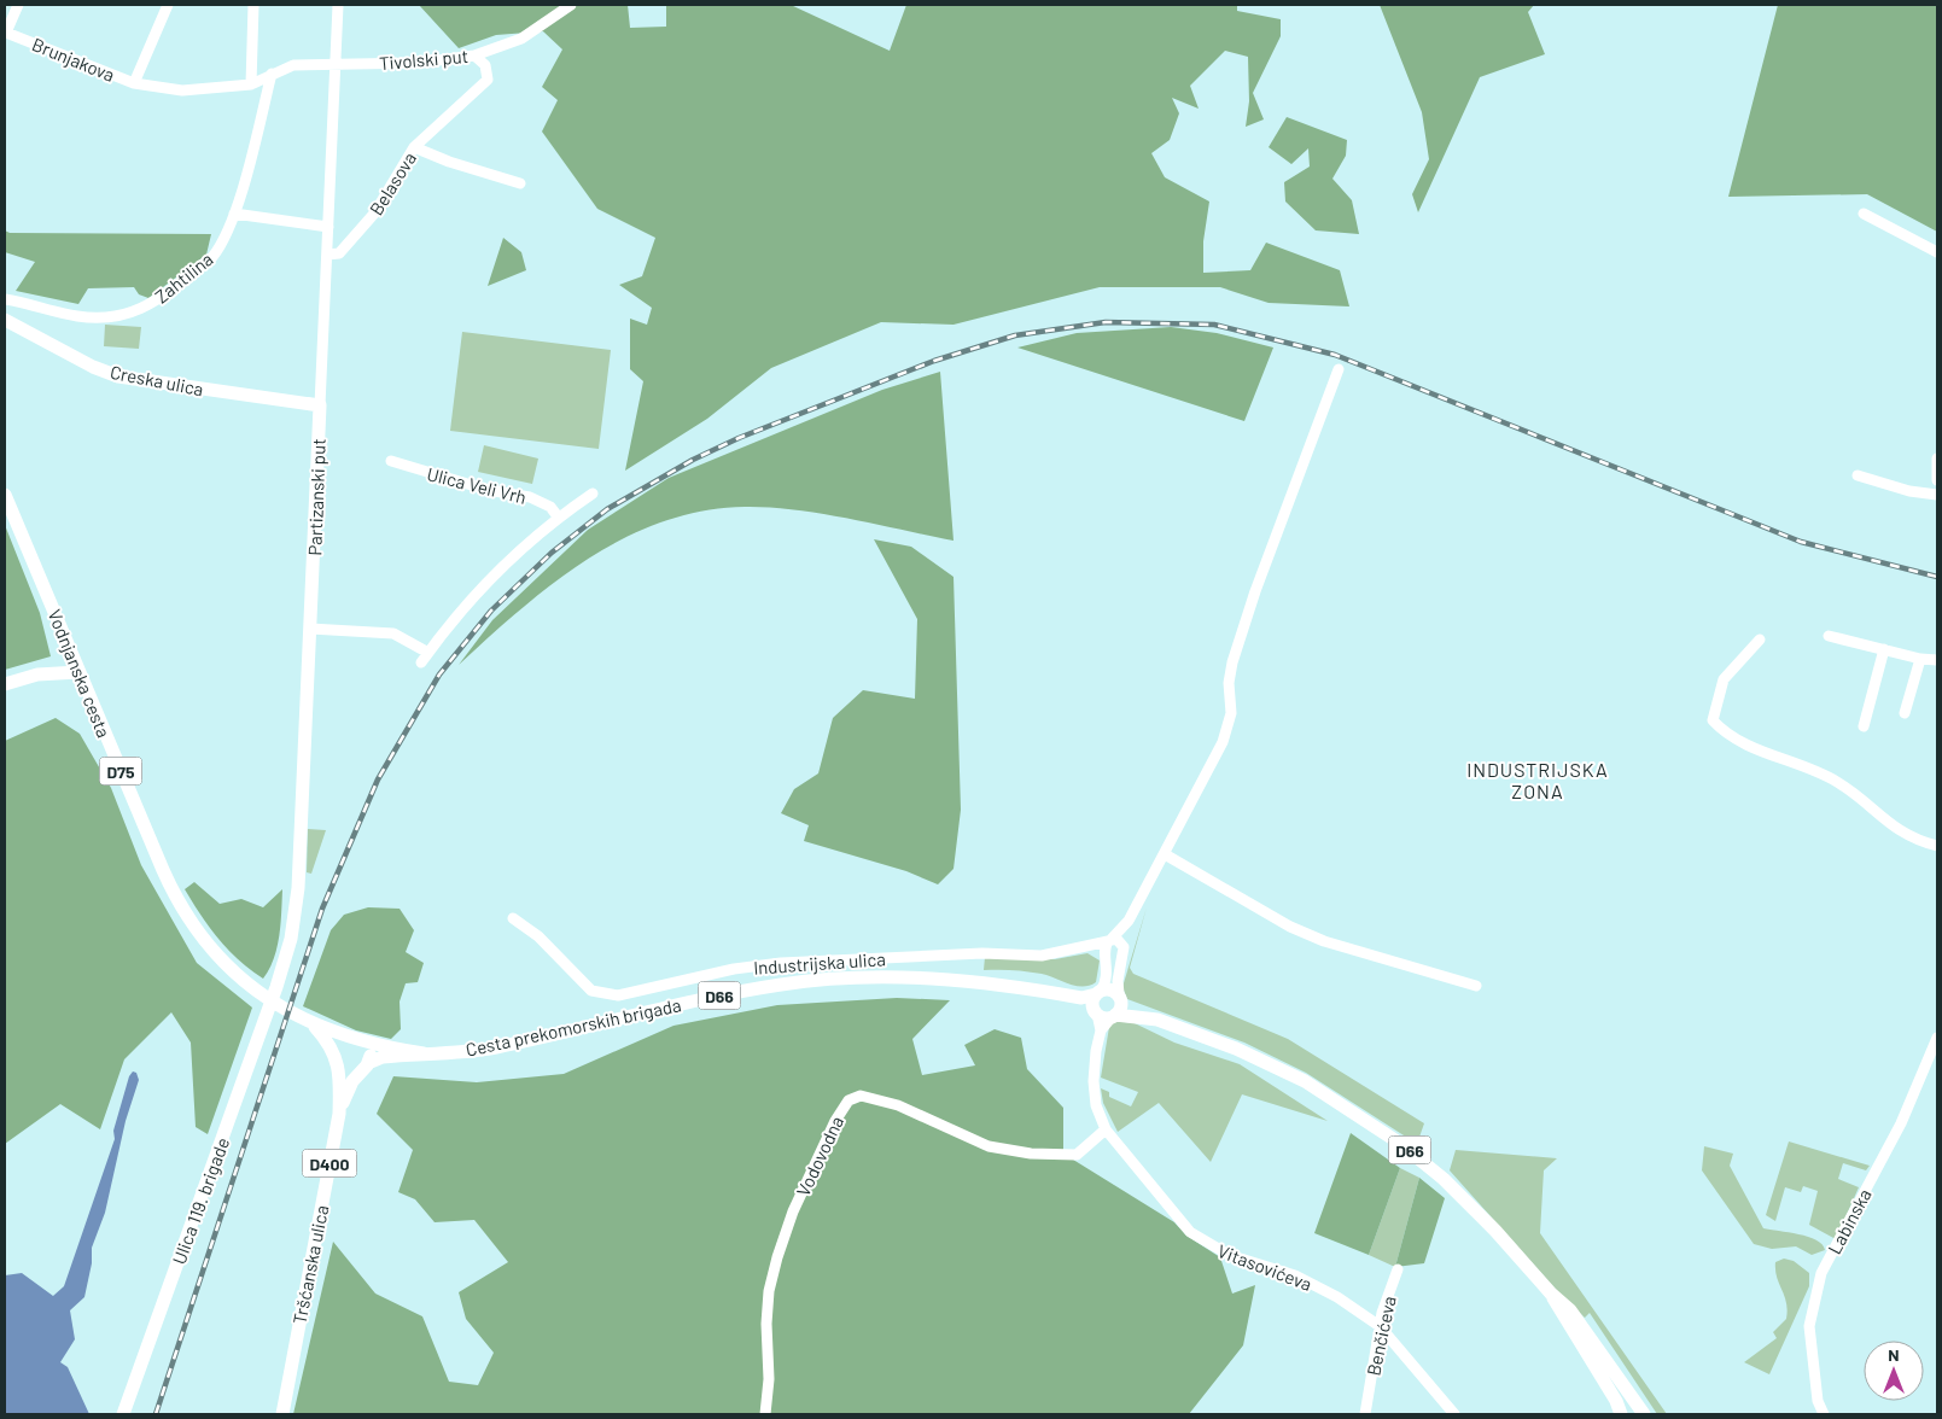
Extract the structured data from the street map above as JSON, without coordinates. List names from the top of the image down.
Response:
{
  "streets": {
    "main road": [
      "Creska ulica",
      "Partizanski put",
      "Vodnjanska cesta",
      "D75",
      "D66",
      "Cesta prekomorskih brigada",
      "D400",
      "Ulica 119. brigade",
      "Tršćanska ulica"
    ],
    "street": [
      "Brunjakova",
      "Tivolski put",
      "Belasova",
      "Zahtilina",
      "Ulica Veli Vrh",
      "Industrijska ulica",
      "Vodovodna",
      "Labinska",
      "Vitasovićeva",
      "Benčićeva"
    ]
  },
  "crossings": [
    ["Brunjakova", "Tivolski put"],
    ["Brunjakova", "Zahtilina"],
    ["Brunjakova", "Partizanski put"],
    ["Tivolski put", "Belasova"],
    ["Tivolski put", "Partizanski put"],
    ["Belasova", "Partizanski put"],
    ["Creska ulica", "Partizanski put"],
    ["Partizanski put", "Ulica 119. brigade"],
    ["Vodnjanska cesta", "D75"],
    ["D75", "D66"],
    ["D75", "Cesta prekomorskih brigada"],
    ["D75", "D400"],
    ["D66", "Cesta prekomorskih brigada"],
    ["D66", "D400"],
    ["D66", "Vitasovićeva"],
    ["Cesta prekomorskih brigada", "D400"],
    ["Cesta prekomorskih brigada", "Vitasovićeva"],
    ["Vodovodna", "Vitasovićeva"],
    ["D400", "Tršćanska ulica"],
    ["Vitasovićeva", "Benčićeva"]
  ],
  "districts": ["INDUSTRIJSKA ZONA"],
  "north": "top"
}
